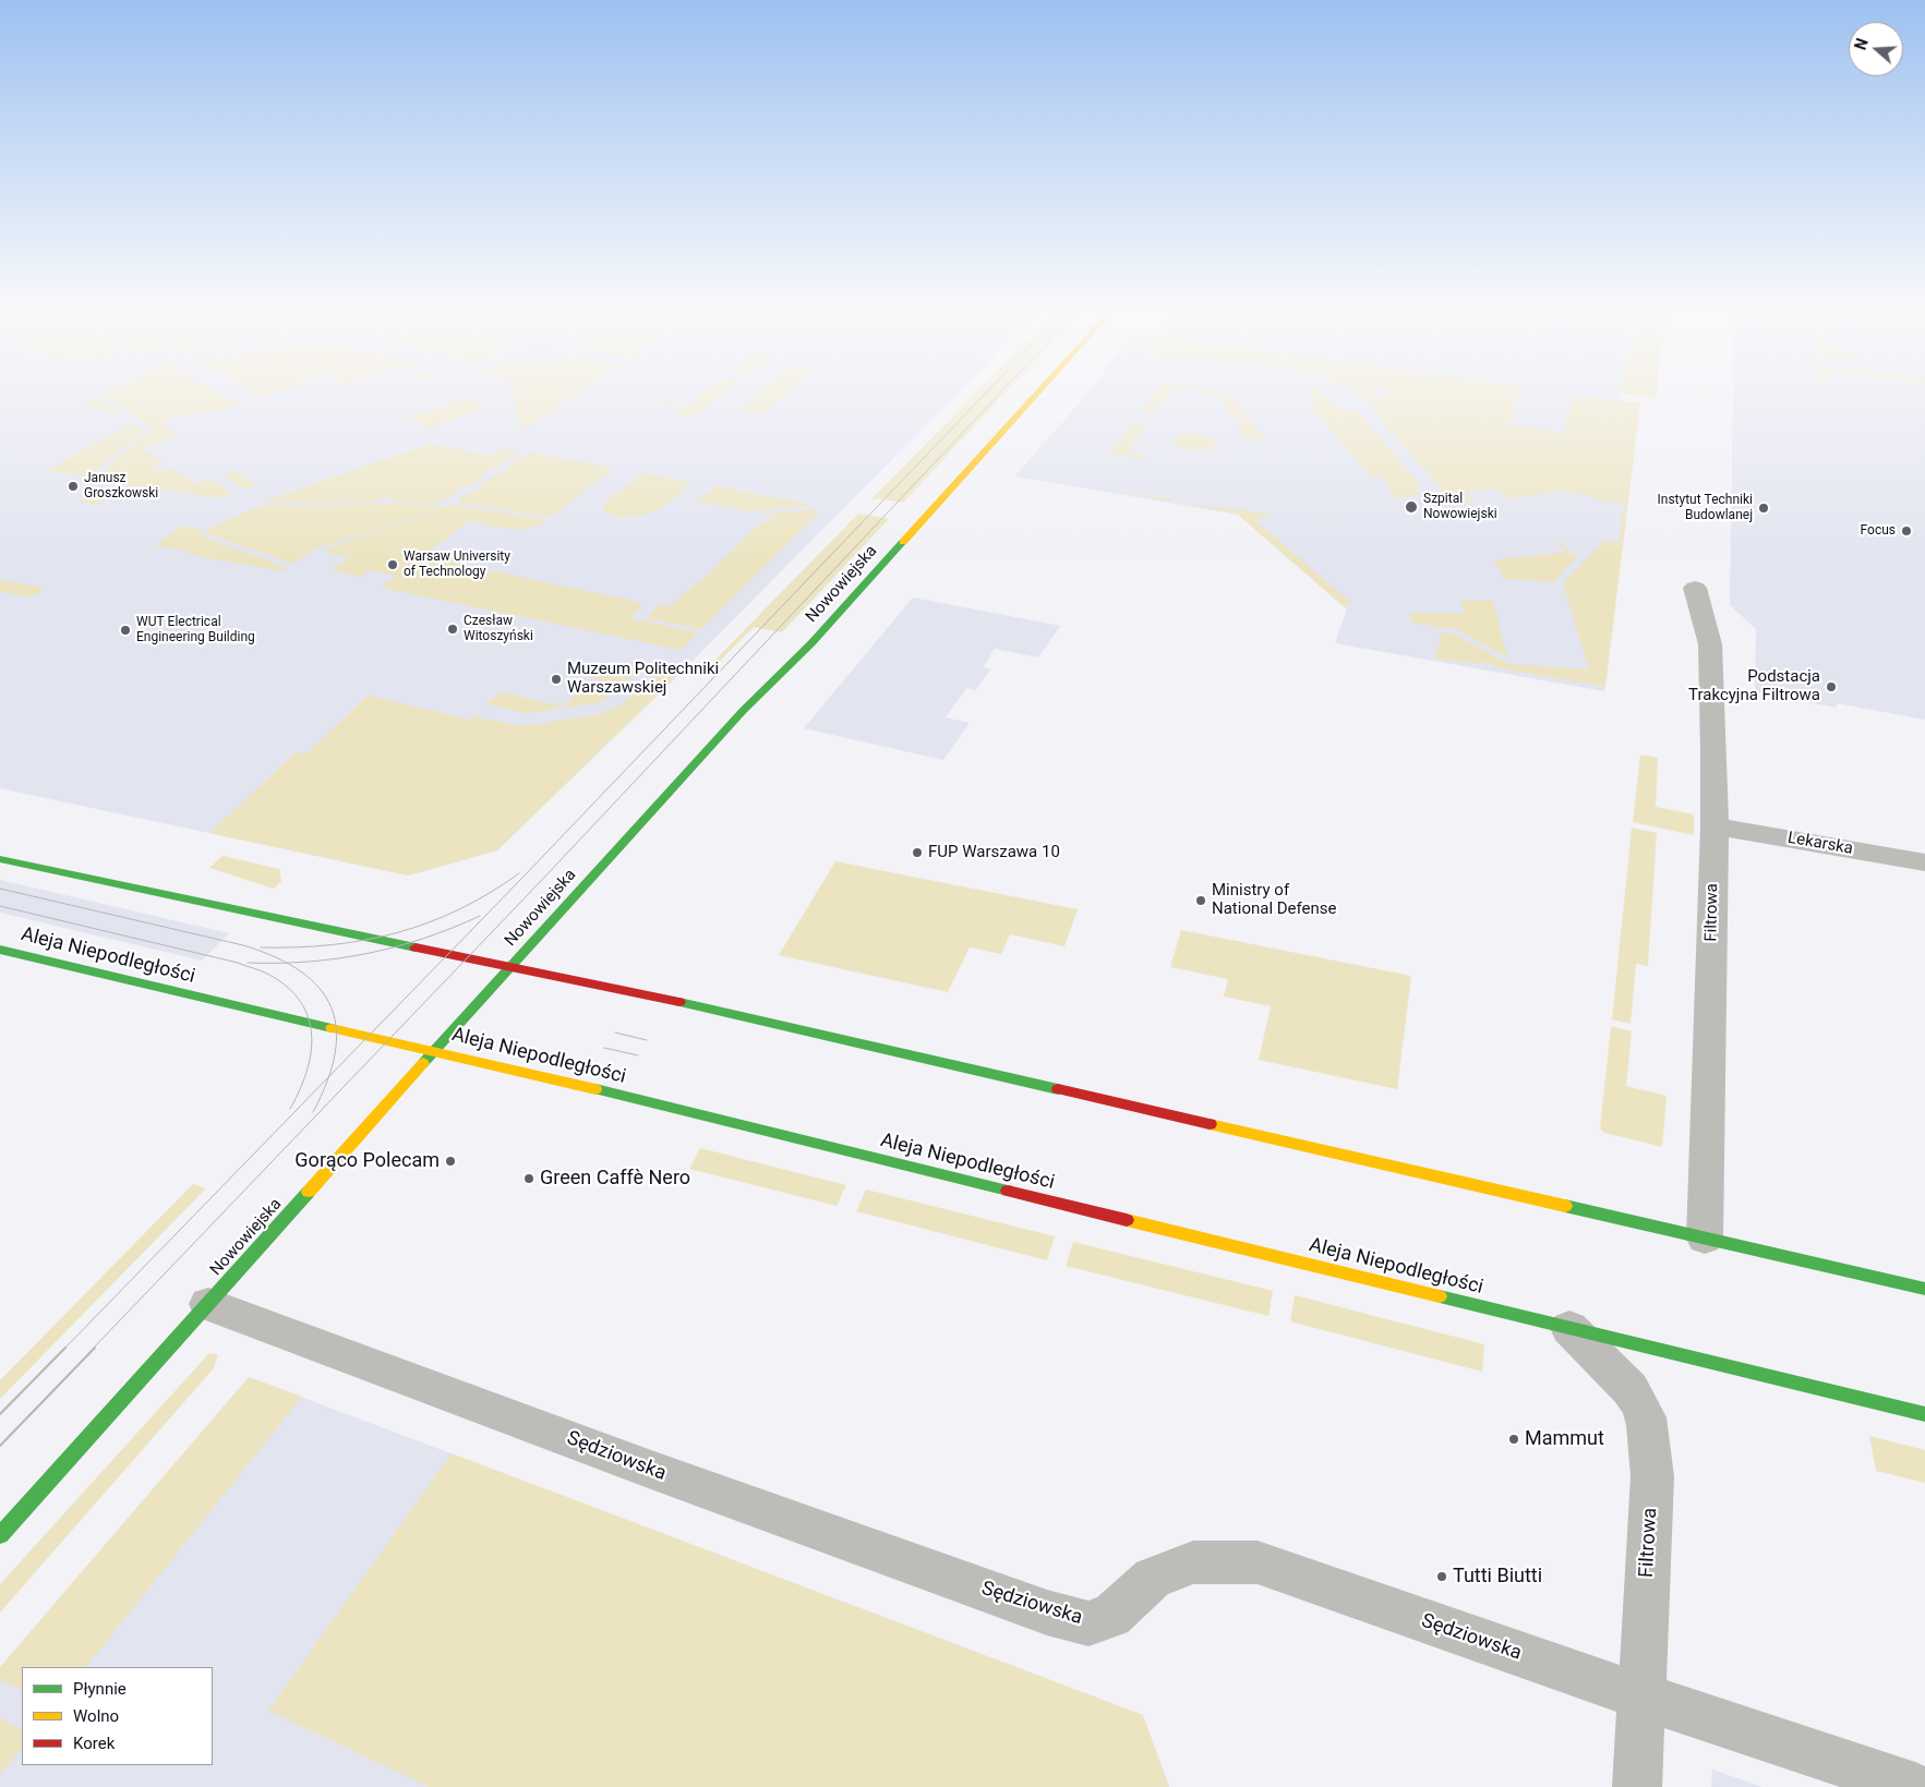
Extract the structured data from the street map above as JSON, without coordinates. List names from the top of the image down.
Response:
{
  "streets": {
    "main road": ["Nowowiejska", "Aleja Niepodległości"],
    "street": ["Lekarska", "Filtrowa", "Sędziowska"]
  },
  "crossings": [
    ["Nowowiejska", "Aleja Niepodległości"],
    ["Nowowiejska", "Sędziowska"],
    ["Lekarska", "Filtrowa"],
    ["Filtrowa", "Aleja Niepodległości"],
    ["Filtrowa", "Sędziowska"]
  ],
  "places": [
    "Janusz Groszkowski",
    "Szpital Nowowiejski",
    "Instytut Techniki Budowlanej",
    "Focus",
    "Warsaw University of Technology",
    "Czesław Witoszyński",
    "WUT Electrical Engineering Building",
    "Muzeum Politechniki Warszawskiej",
    "Podstacja Trakcyjna Filtrowa",
    "FUP Warszawa 10",
    "Ministry of National Defense",
    "Gorąco Polecam",
    "Green Caffè Nero",
    "Mammut",
    "Tutti Biutti"
  ],
  "legend": ["Płynnie", "Wolno", "Korek"],
  "north": "left"
}
